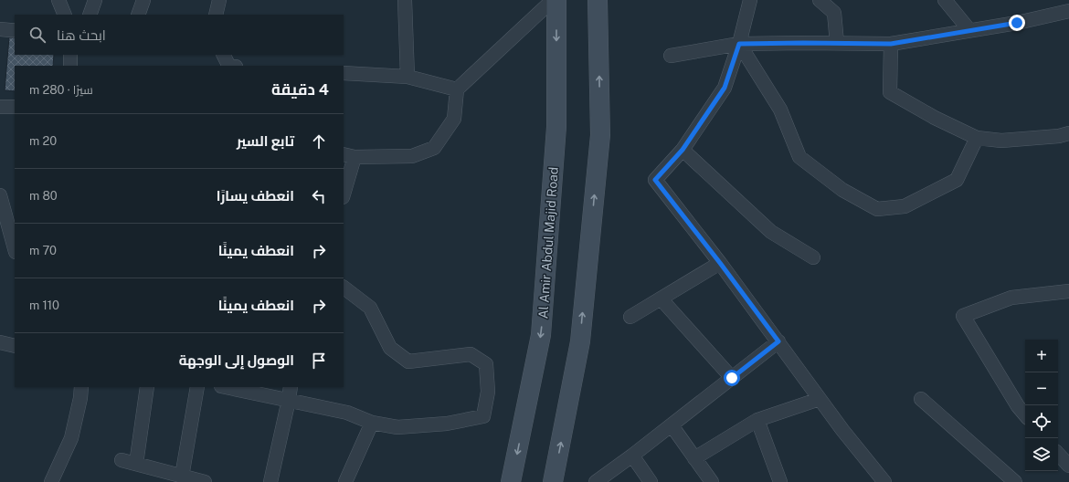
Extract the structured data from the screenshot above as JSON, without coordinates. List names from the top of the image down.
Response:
{
  "streets": {
    "main road": ["Al Amir Abdul Majid Road"]
  },
  "page": {
    "search": "ابحث هنا",
    "heading": ["4 دقيقة", "سيرًا · 280 m"],
    "list": [
      ["تابع السير", "20 m"],
      ["انعطف يسارًا", "80 m"],
      ["انعطف يمينًا", "70 m"],
      ["انعطف يمينًا", "110 m"],
      "الوصول إلى الوجهة"
    ],
    "map_buttons": ["+", "−"]
  }
}
